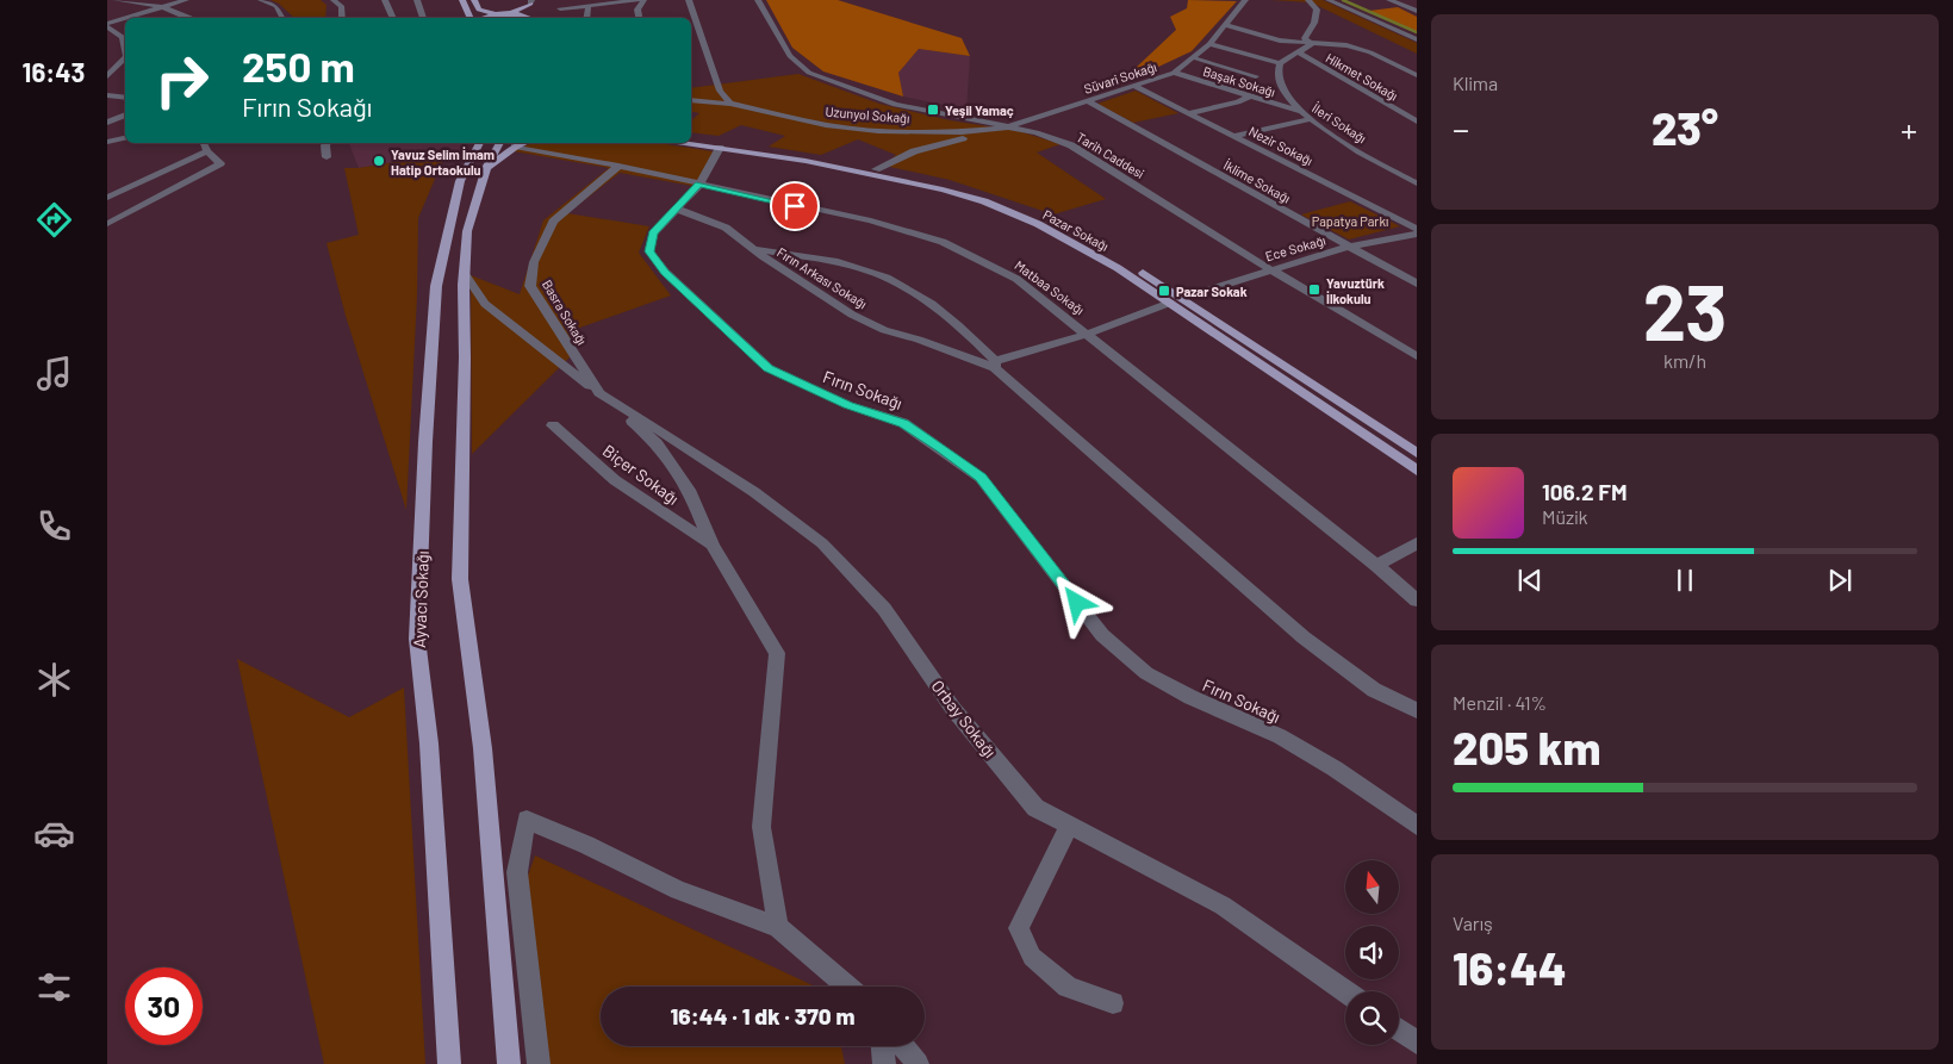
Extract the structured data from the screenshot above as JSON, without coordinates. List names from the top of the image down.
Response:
{
  "streets": {
    "main road": ["Pazar Sokağı", "Ayvacı Sokağı"],
    "street": [
      "Hikmet Sokağı",
      "Süvari Sokağı",
      "Başak Sokağı",
      "Uzunyol Sokağı",
      "İleri Sokağı",
      "Nezir Sokağı",
      "Tarih Caddesi",
      "İklime Sokağı",
      "Ece Sokağı",
      "Fırın Arkası Sokağı",
      "Matbaa Sokağı",
      "Basra Sokağı",
      "Fırın Sokağı",
      "Biçer Sokağı",
      "Orbay Sokağı"
    ]
  },
  "crossings": [
    ["Süvari Sokağı", "Başak Sokağı"],
    ["Süvari Sokağı", "Uzunyol Sokağı"],
    ["Süvari Sokağı", "Nezir Sokağı"],
    ["Süvari Sokağı", "Tarih Caddesi"],
    ["Süvari Sokağı", "İklime Sokağı"],
    ["Başak Sokağı", "İleri Sokağı"],
    ["Uzunyol Sokağı", "Tarih Caddesi"],
    ["Nezir Sokağı", "Ece Sokağı"],
    ["Tarih Caddesi", "Ece Sokağı"],
    ["İklime Sokağı", "Ece Sokağı"],
    ["Pazar Sokağı", "Ece Sokağı"],
    ["Pazar Sokağı", "Fırın Sokağı"],
    ["Fırın Arkası Sokağı", "Fırın Sokağı"],
    ["Matbaa Sokağı", "Basra Sokağı"],
    ["Matbaa Sokağı", "Fırın Sokağı"],
    ["Basra Sokağı", "Orbay Sokağı"]
  ],
  "parks": ["Papatya Parkı"],
  "places": {
    "transit": ["Yeşil Yamaç", "Yavuztürk İlkokulu", "Pazar Sokak"],
    "other": ["Yavuz Selim İmam Hatip Ortaokulu"]
  },
  "north": "top",
  "page": {
    "tabs": "16:43",
    "tile": [
      "Klima",
      ["23", "km/h"],
      ["Menzil · 41%", "205 km"],
      ["Varış", "16:44"]
    ],
    "turn": ["250 m", "Fırın Sokağı"],
    "heat": ["−", "23°", "+"],
    "song": ["106.2 FM", "Müzik"],
    "limit": "30",
    "trip": "16:44 · 1 dk · 370 m"
  }
}
